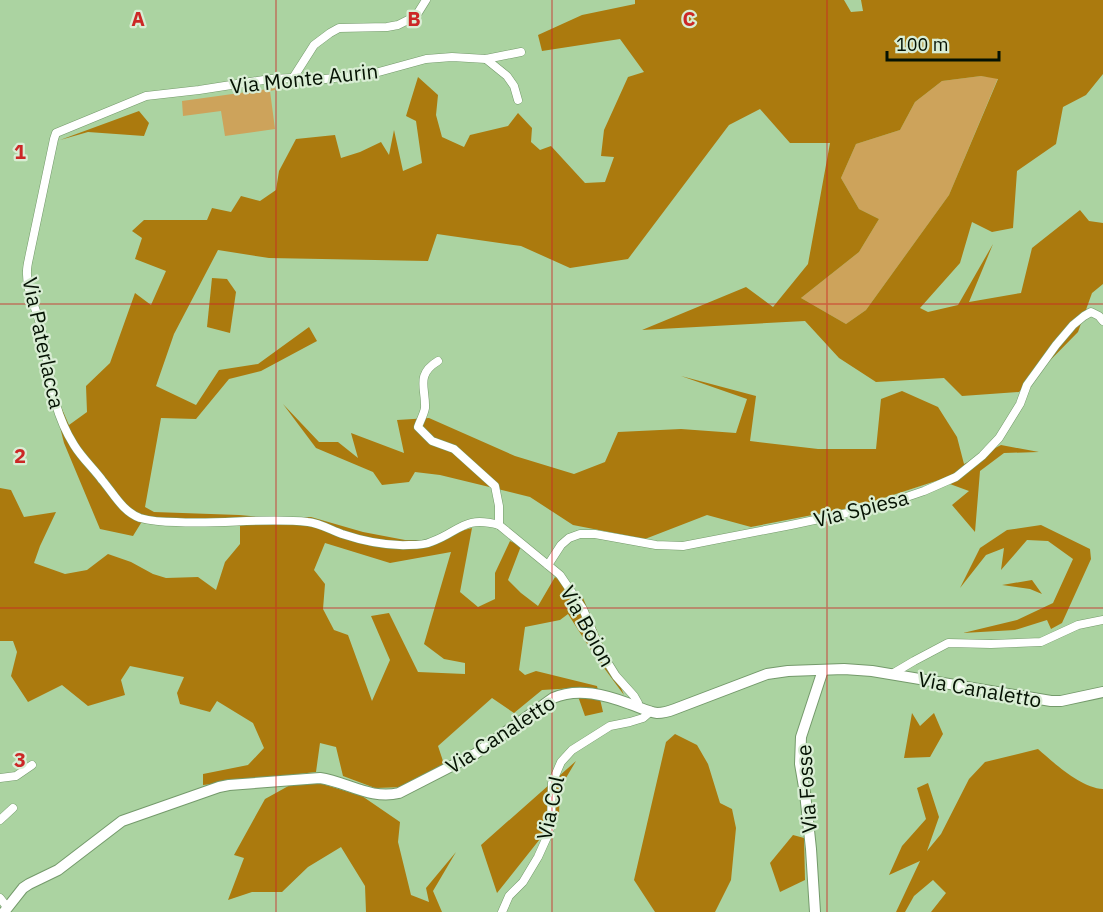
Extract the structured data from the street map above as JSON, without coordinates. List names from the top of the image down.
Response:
{
  "streets": {
    "street": [
      "Via Monte Aurin",
      "Via Paterlacca",
      "Via Spiesa",
      "Via Boion",
      "Via Canaletto",
      "Via Fosse",
      "Via Col"
    ]
  },
  "crossings": [
    ["Via Monte Aurin", "Via Paterlacca"],
    ["Via Paterlacca", "Via Boion"],
    ["Via Spiesa", "Via Boion"],
    ["Via Boion", "Via Canaletto"],
    ["Via Canaletto", "Via Fosse"],
    ["Via Canaletto", "Via Col"]
  ],
  "scale_bar": "100 m",
  "grid": {
    "columns": ["A", "B", "C"],
    "rows": ["1", "2", "3"]
  }
}
